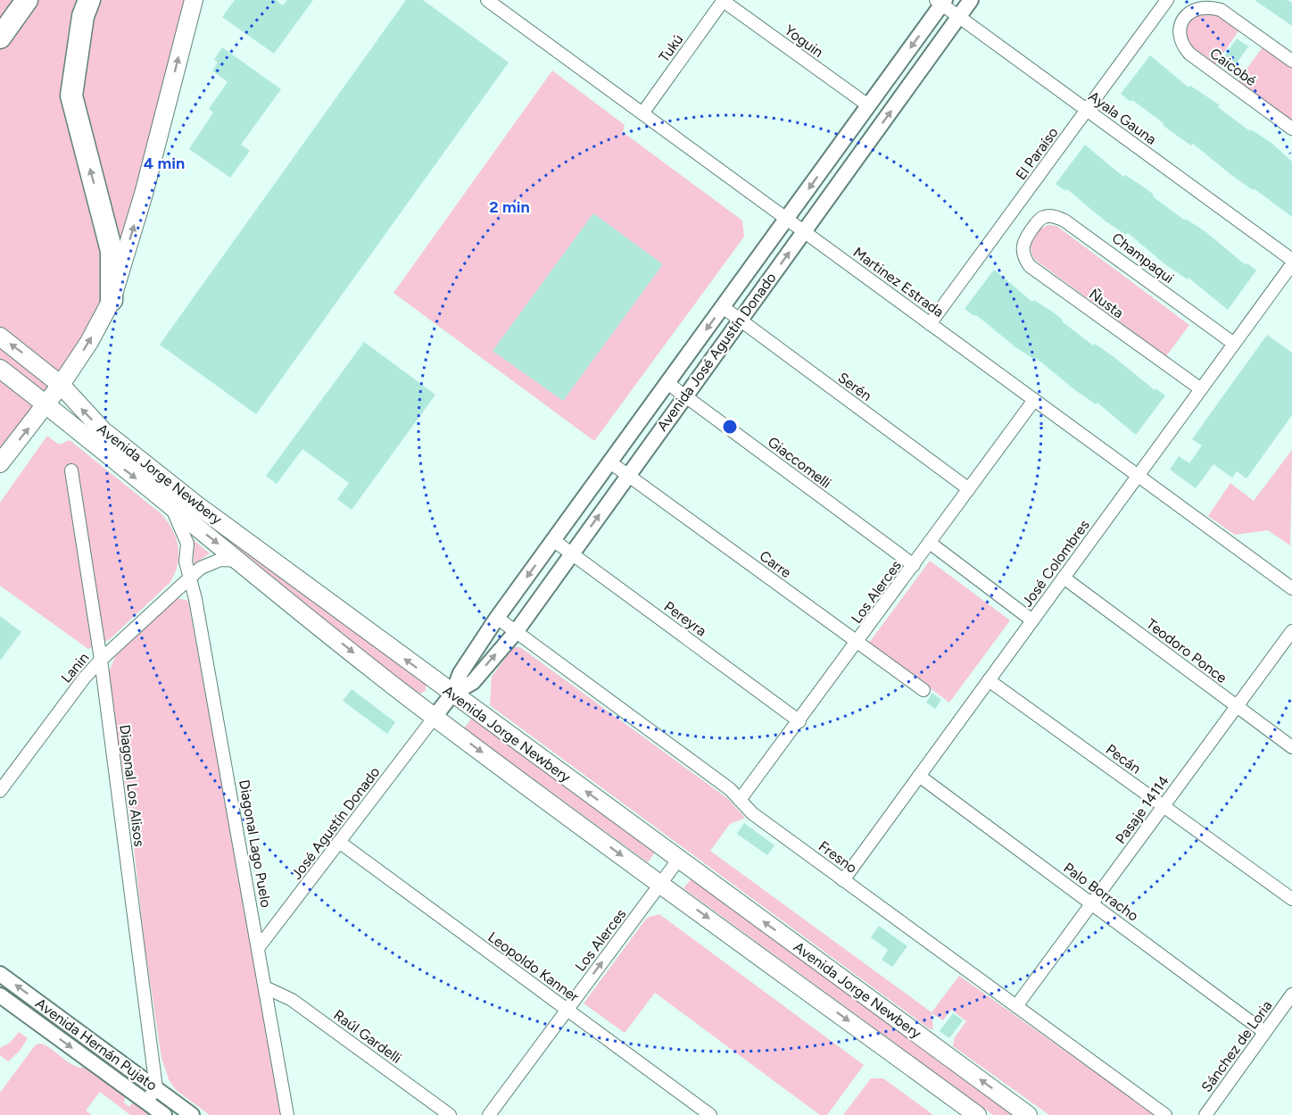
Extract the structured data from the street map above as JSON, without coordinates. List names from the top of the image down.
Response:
{
  "streets": {
    "main road": ["Avenida Jorge Newbery"],
    "street": [
      "Yoguin",
      "Tukú",
      "Caicobé",
      "Ayala Gauna",
      "El Paraíso",
      "Champaqui",
      "Martinez Estrada",
      "Ñusta",
      "Avenida José Agustín Donado",
      "Serén",
      "Giaccomelli",
      "José Colombres",
      "Carre",
      "Los Alerces",
      "Pereyra",
      "Teodoro Ponce",
      "Lanin",
      "Pecán",
      "Diagonal Los Alisos",
      "Pasaje 14114",
      "José Agustín Donado",
      "Diagonal Lago Puelo",
      "Fresno",
      "Palo Borracho",
      "Leopoldo Kanner",
      "Raúl Gardelli",
      "Avenida Hernán Pujato",
      "Sánchez de Loria"
    ]
  },
  "crossings": [
    ["Yoguin", "Tukú"],
    ["Yoguin", "Avenida José Agustín Donado"],
    ["Tukú", "Martinez Estrada"],
    ["Ayala Gauna", "El Paraíso"],
    ["Ayala Gauna", "Avenida José Agustín Donado"],
    ["El Paraíso", "Martinez Estrada"],
    ["Champaqui", "Ñusta"],
    ["Champaqui", "José Colombres"],
    ["Martinez Estrada", "Avenida José Agustín Donado"],
    ["Martinez Estrada", "José Colombres"],
    ["Martinez Estrada", "Los Alerces"],
    ["Ñusta", "José Colombres"],
    ["Avenida José Agustín Donado", "Serén"],
    ["Avenida José Agustín Donado", "Giaccomelli"],
    ["Avenida José Agustín Donado", "Avenida Jorge Newbery"],
    ["Avenida José Agustín Donado", "Carre"],
    ["Avenida José Agustín Donado", "Pereyra"],
    ["Avenida José Agustín Donado", "José Agustín Donado"],
    ["Avenida José Agustín Donado", "Fresno"],
    ["Serén", "Los Alerces"],
    ["Giaccomelli", "Los Alerces"],
    ["Avenida Jorge Newbery", "Los Alerces"],
    ["Avenida Jorge Newbery", "José Agustín Donado"],
    ["Avenida Jorge Newbery", "Diagonal Lago Puelo"],
    ["José Colombres", "Teodoro Ponce"],
    ["José Colombres", "Pecán"],
    ["José Colombres", "Fresno"],
    ["José Colombres", "Palo Borracho"],
    ["Carre", "Los Alerces"],
    ["Los Alerces", "Pereyra"],
    ["Los Alerces", "Fresno"],
    ["Los Alerces", "Leopoldo Kanner"],
    ["Teodoro Ponce", "Pasaje 14114"],
    ["Lanin", "Diagonal Los Alisos"],
    ["Lanin", "Diagonal Lago Puelo"],
    ["Pecán", "Pasaje 14114"],
    ["Diagonal Los Alisos", "Avenida Hernán Pujato"],
    ["Pasaje 14114", "Fresno"],
    ["Pasaje 14114", "Palo Borracho"],
    ["José Agustín Donado", "Diagonal Lago Puelo"],
    ["José Agustín Donado", "Leopoldo Kanner"],
    ["Diagonal Lago Puelo", "Raúl Gardelli"],
    ["Palo Borracho", "Sánchez de Loria"]
  ],
  "rings": ["4 min", "2 min"]
}
